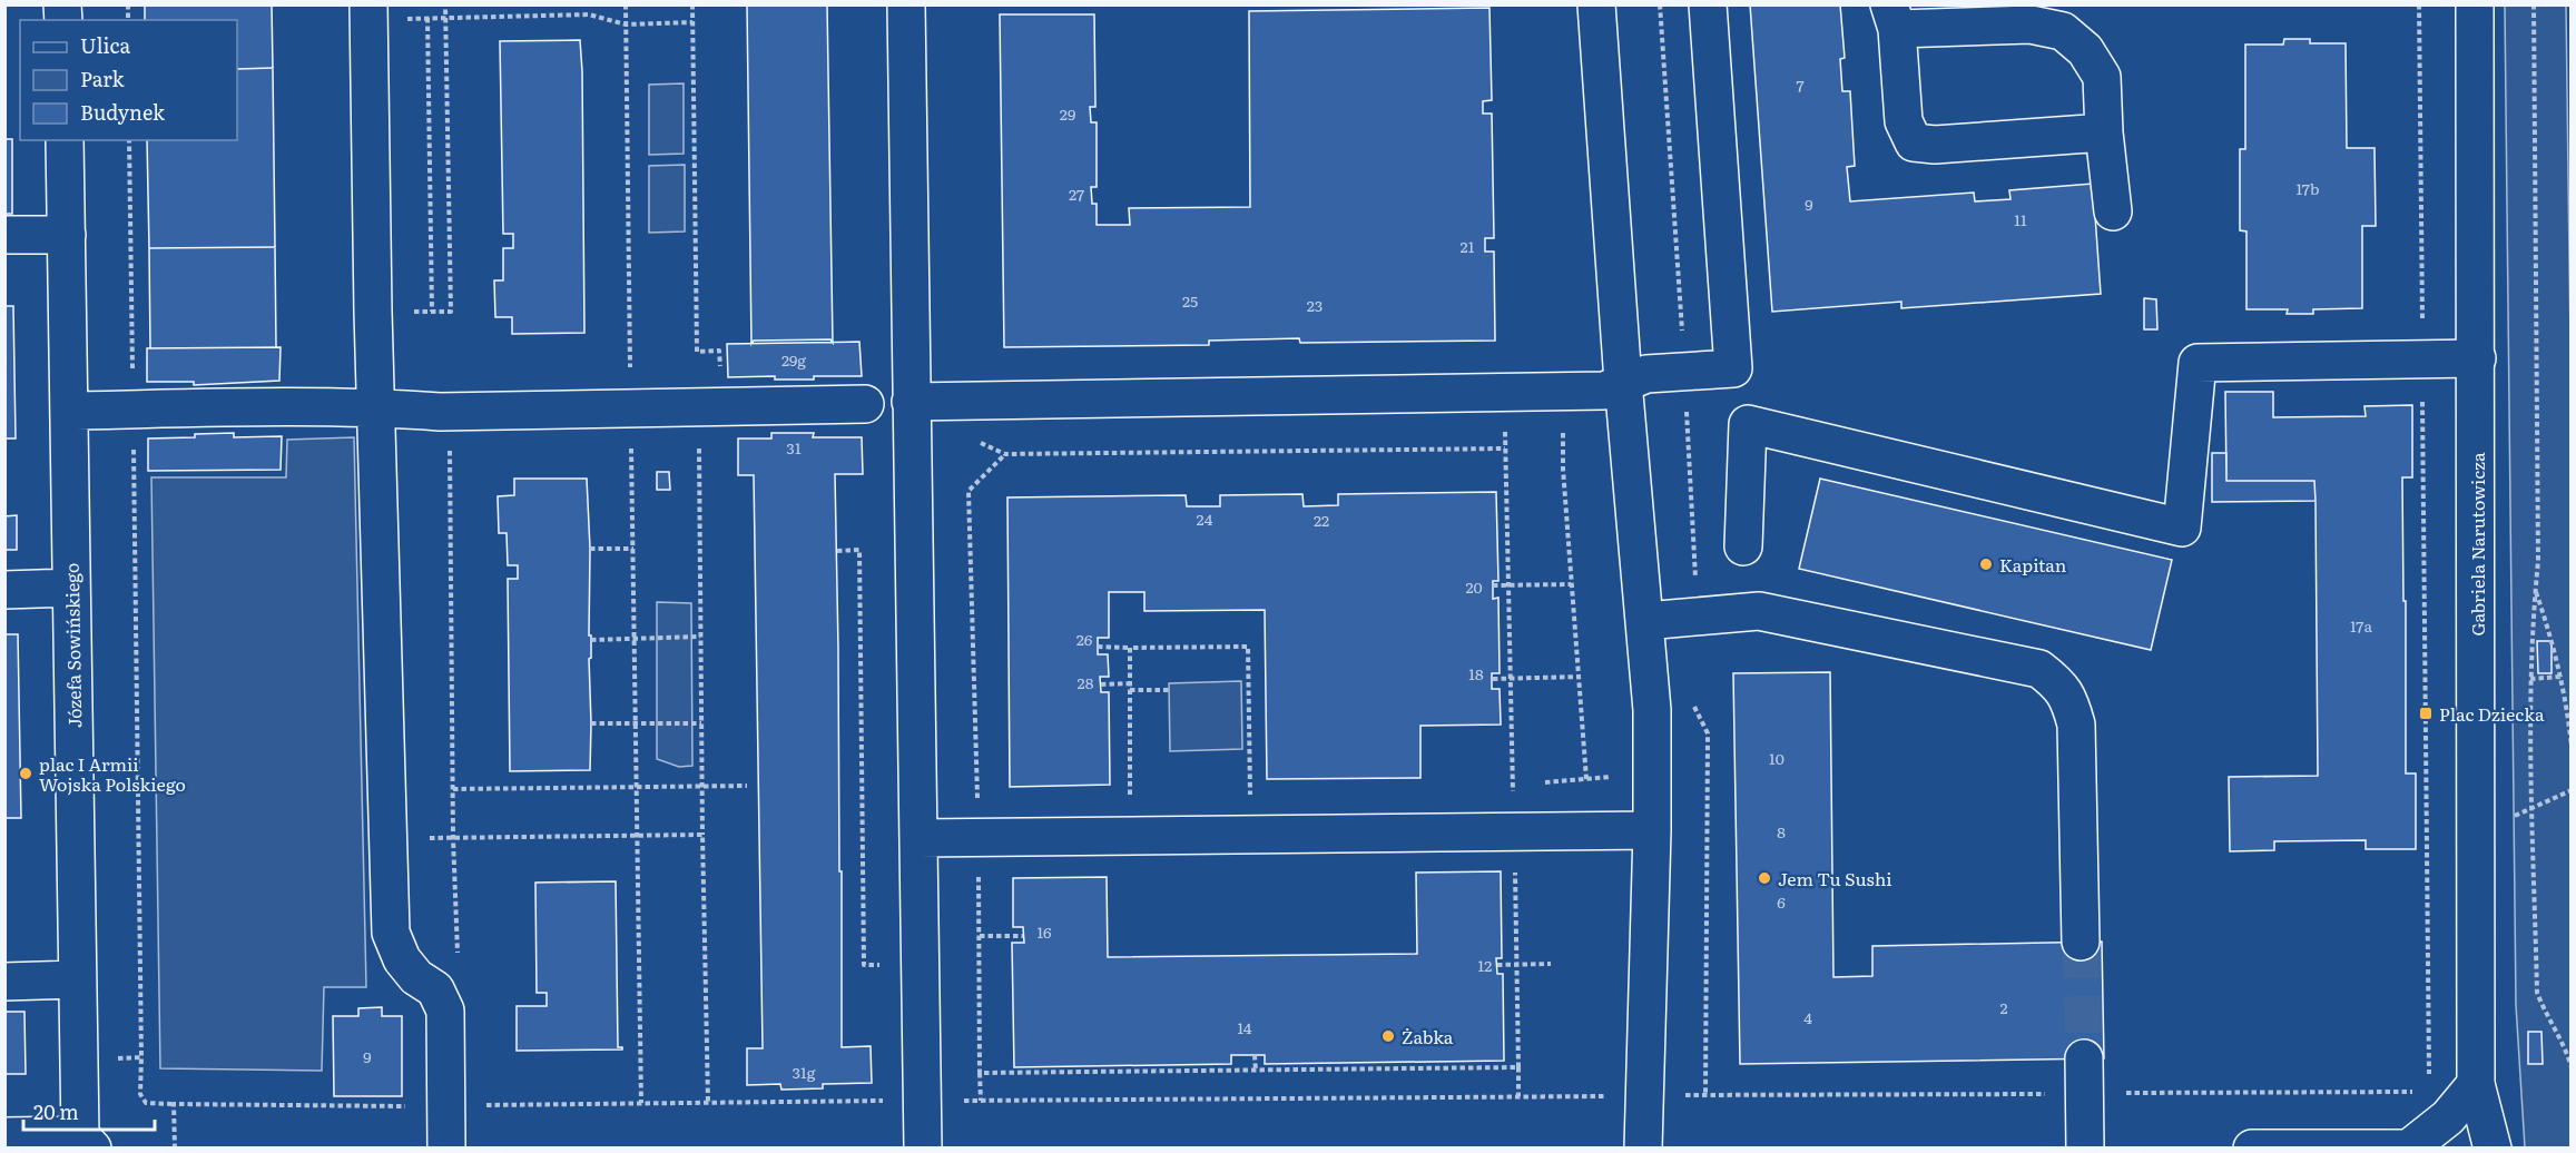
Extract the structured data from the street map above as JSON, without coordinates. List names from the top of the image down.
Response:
{
  "streets": {
    "street": ["Gabriela Narutowicza", "Józefa Sowińskiego"]
  },
  "places": {
    "other": [
      "Kapitan",
      "plac I Armii Wojska Polskiego",
      "Jem Tu Sushi",
      "Żabka"
    ],
    "transit": ["Plac Dziecka"]
  },
  "house_numbers": [
    "7",
    "29",
    "17b",
    "27",
    "9",
    "11",
    "21",
    "25",
    "23",
    "29g",
    "31",
    "24",
    "22",
    "20",
    "17a",
    "26",
    "18",
    "28",
    "10",
    "8",
    "6",
    "16",
    "12",
    "2",
    "4",
    "14",
    "9",
    "31g"
  ],
  "legend": ["Ulica", "Park", "Budynek"],
  "scale_bar": "20 m"
}
